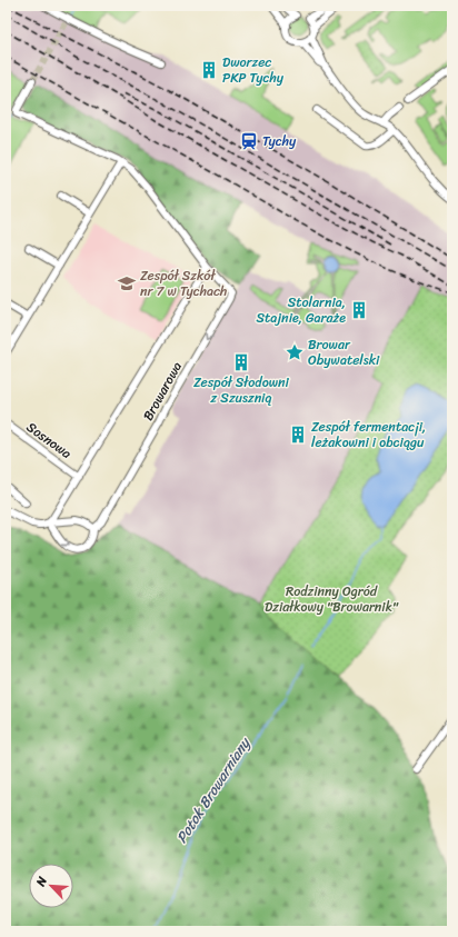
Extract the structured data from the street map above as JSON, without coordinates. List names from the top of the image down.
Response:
{
  "streets": {
    "street": ["Browarowa", "Sosnowa"]
  },
  "crossings": [
    ["Browarowa", "Sosnowa"]
  ],
  "water": ["Potok Browarniany"],
  "parks": ["Rodzinny Ogród Działkowy \"Browarnik\""],
  "places": {
    "building": [
      "Dworzec PKP Tychy",
      "Stolarnia, Stajnie, Garaże",
      "Zespół Słodowni z Szusznią",
      "Zespół fermentacji, leżakowni i obciągu"
    ],
    "station": ["Tychy"],
    "school or university": ["Zespół Szkół nr 7 w Tychach"],
    "place": ["Browar Obywatelski"]
  },
  "north": "top left"
}
